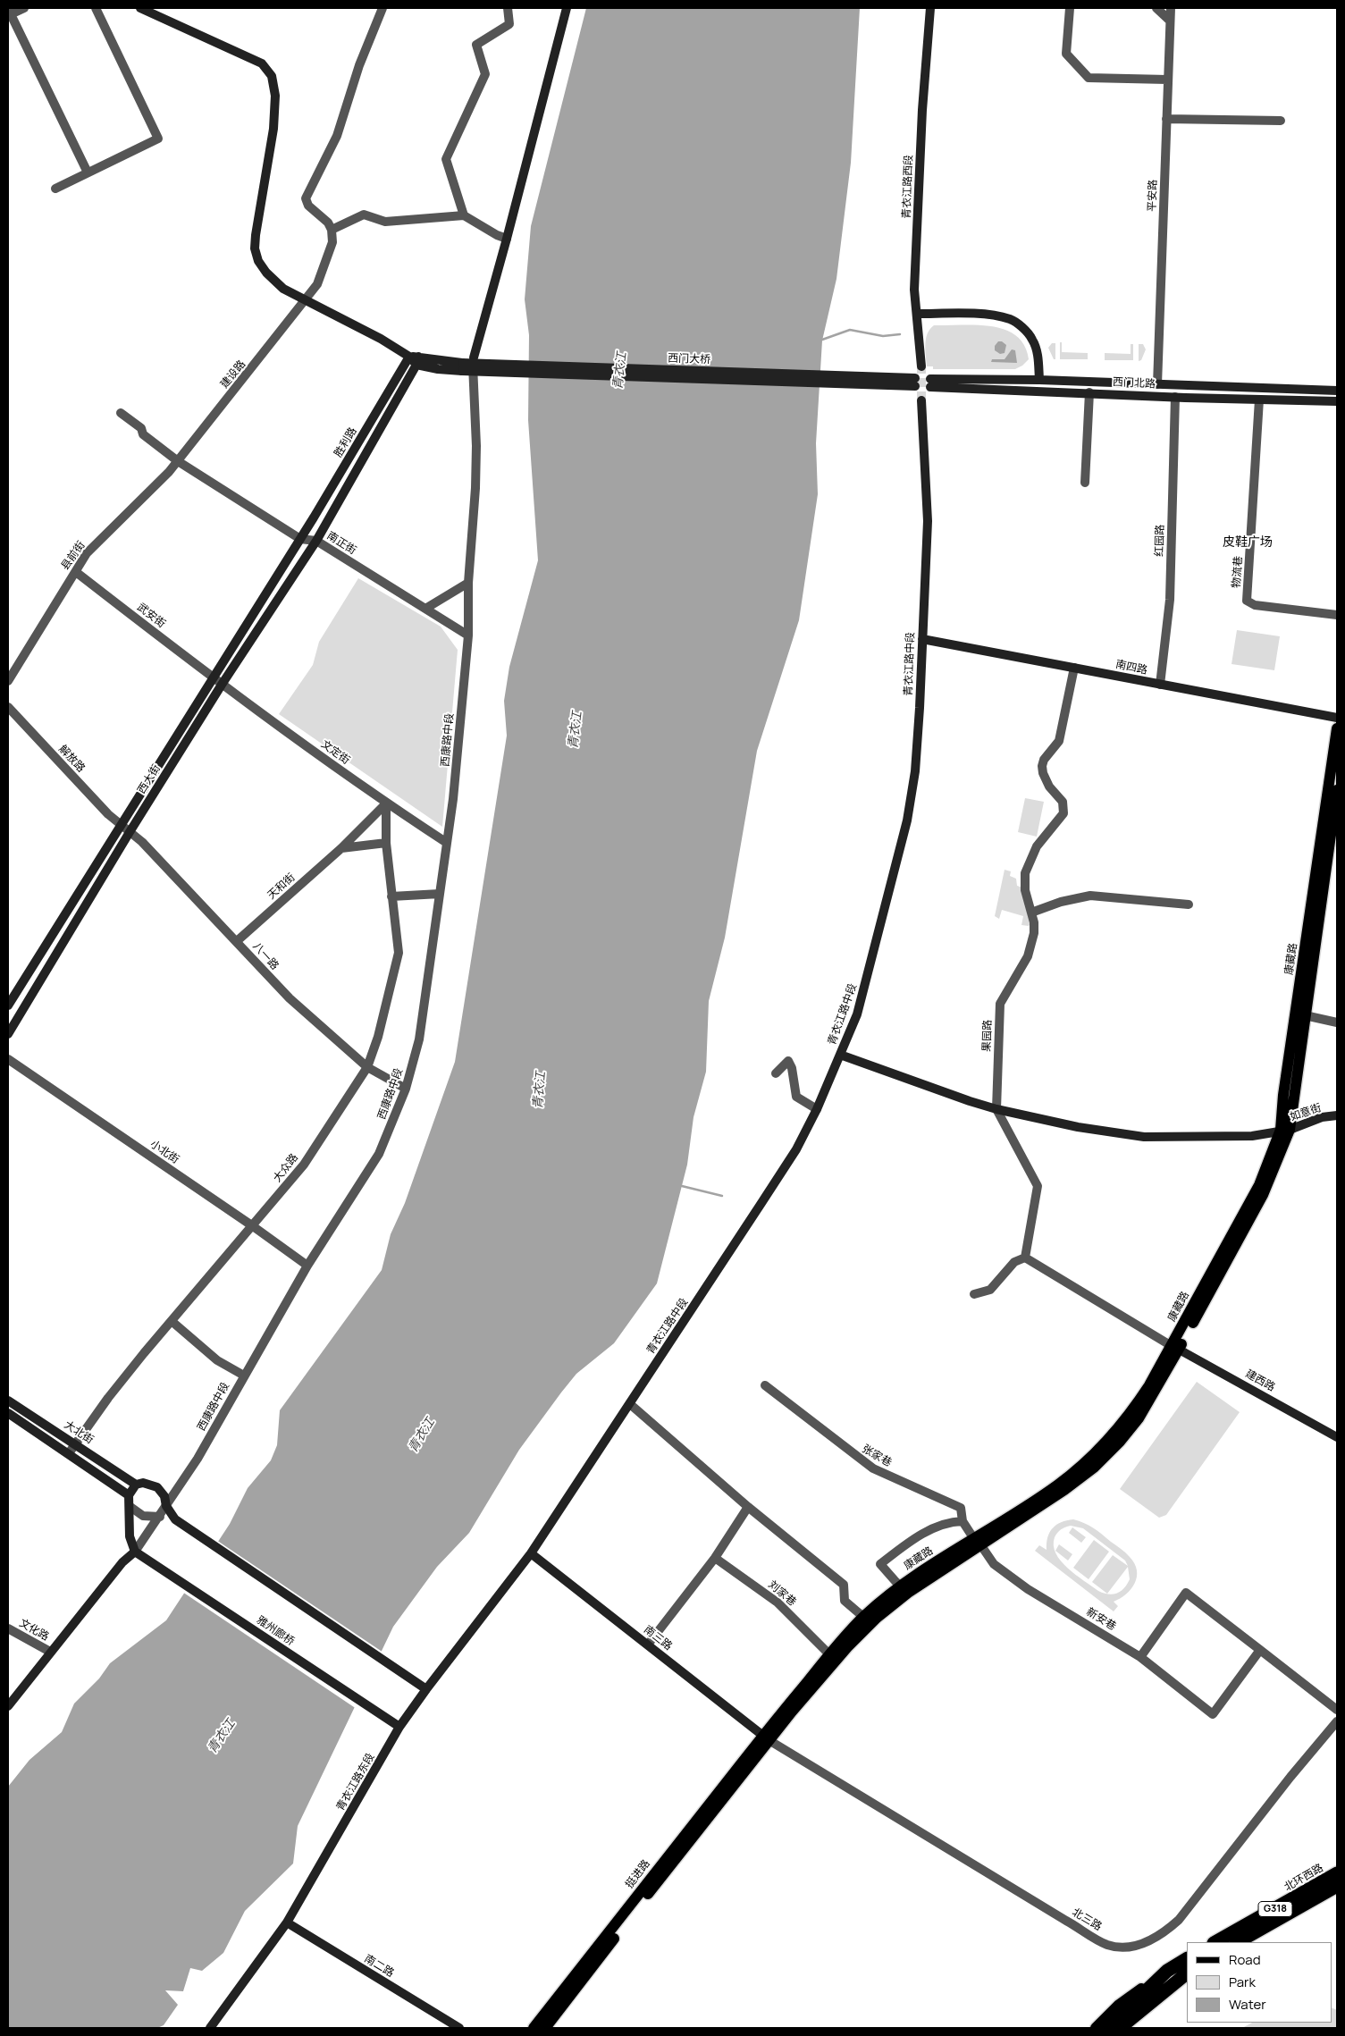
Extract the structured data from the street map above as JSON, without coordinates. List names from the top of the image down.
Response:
{
  "streets": {
    "highway": ["北环西路", "G318"],
    "main road": [
      "青衣江路西段",
      "西门大桥",
      "西门北路",
      "胜利路",
      "青衣江路中段",
      "南四路",
      "西康路中段",
      "西大街",
      "康藏路",
      "如意街",
      "建西路",
      "大北街",
      "雅州廊桥",
      "南三路",
      "青衣江路东段",
      "挺进路",
      "南二路"
    ],
    "street": [
      "平安路",
      "建设路",
      "红园路",
      "南正街",
      "县前街",
      "物流巷",
      "武安街",
      "文定街",
      "解放路",
      "天和街",
      "八一路",
      "果园路",
      "小北街",
      "大众路",
      "张家巷",
      "刘家巷",
      "新安巷",
      "文化路",
      "北三路"
    ]
  },
  "crossings": [
    ["平安路", "西门北路"],
    ["西门大桥", "胜利路"],
    ["建设路", "南正街"],
    ["建设路", "县前街"],
    ["西门北路", "红园路"],
    ["西门北路", "物流巷"],
    ["胜利路", "南正街"],
    ["胜利路", "西大街"],
    ["红园路", "南四路"],
    ["南正街", "县前街"],
    ["南正街", "西康路中段"],
    ["南正街", "西大街"],
    ["县前街", "武安街"],
    ["武安街", "文定街"],
    ["武安街", "西大街"],
    ["青衣江路中段", "南四路"],
    ["青衣江路中段", "如意街"],
    ["青衣江路中段", "南三路"],
    ["青衣江路中段", "青衣江路东段"],
    ["南四路", "果园路"],
    ["西康路中段", "文定街"],
    ["西康路中段", "八一路"],
    ["西康路中段", "小北街"],
    ["西康路中段", "大北街"],
    ["西康路中段", "文化路"],
    ["西康路中段", "雅州廊桥"],
    ["文定街", "西大街"],
    ["文定街", "天和街"],
    ["文定街", "大众路"],
    ["解放路", "西大街"],
    ["解放路", "八一路"],
    ["西大街", "八一路"],
    ["天和街", "八一路"],
    ["天和街", "大众路"],
    ["八一路", "大众路"],
    ["康藏路", "如意街"],
    ["康藏路", "建西路"],
    ["康藏路", "张家巷"],
    ["康藏路", "刘家巷"],
    ["康藏路", "新安巷"],
    ["康藏路", "南三路"],
    ["康藏路", "挺进路"],
    ["康藏路", "北三路"],
    ["果园路", "如意街"],
    ["小北街", "大众路"],
    ["大众路", "大北街"],
    ["张家巷", "新安巷"],
    ["雅州廊桥", "青衣江路东段"],
    ["南三路", "青衣江路东段"],
    ["南三路", "挺进路"],
    ["南三路", "北三路"],
    ["青衣江路东段", "南二路"],
    ["挺进路", "北三路"]
  ],
  "districts": ["皮鞋广场"],
  "water": ["青衣江"],
  "legend": ["Road", "Park", "Water"]
}
